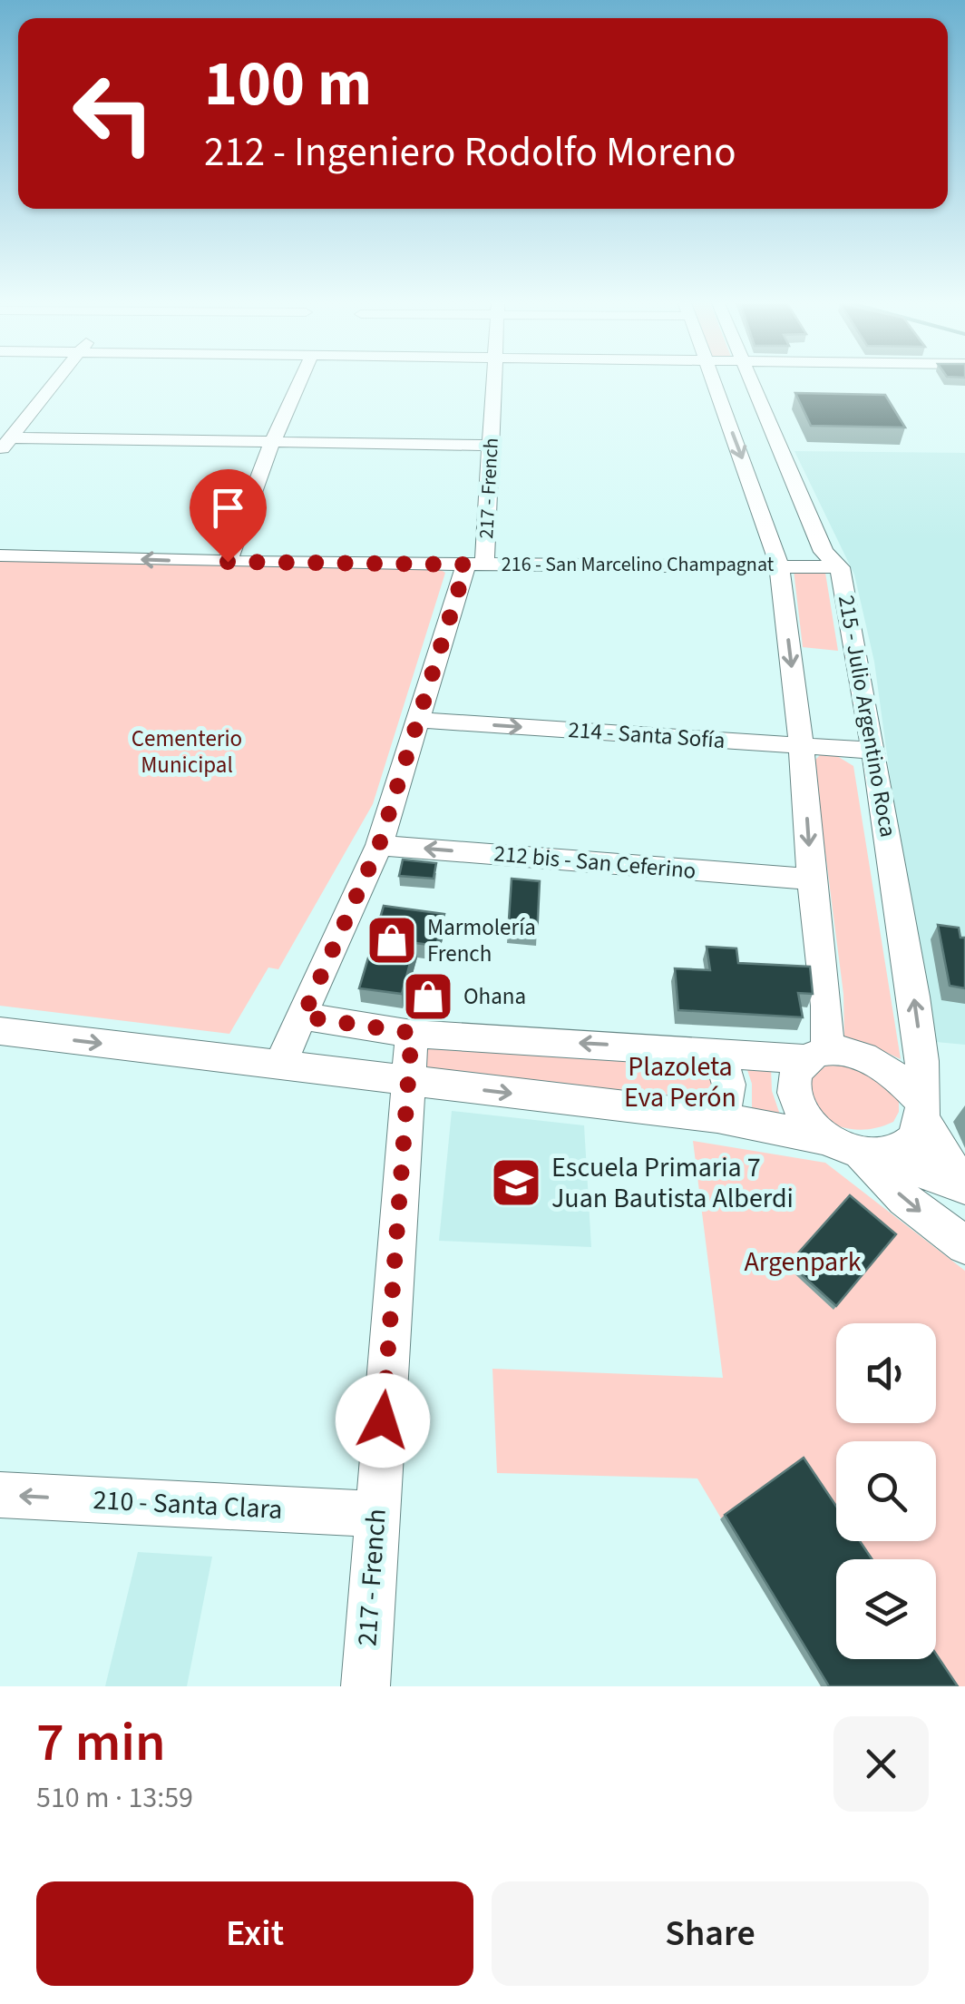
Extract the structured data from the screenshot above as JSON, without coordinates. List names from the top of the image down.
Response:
{
  "streets": {
    "street": [
      "217 - French",
      "216 - San Marcelino Champagnat",
      "215 - Julio Argentino Roca",
      "214 - Santa Sofía",
      "212 bis - San Ceferino",
      "210 - Santa Clara"
    ]
  },
  "crossings": [
    ["217 - French", "216 - San Marcelino Champagnat"],
    ["217 - French", "214 - Santa Sofía"],
    ["217 - French", "212 bis - San Ceferino"],
    ["217 - French", "210 - Santa Clara"],
    ["216 - San Marcelino Champagnat", "215 - Julio Argentino Roca"],
    ["215 - Julio Argentino Roca", "214 - Santa Sofía"]
  ],
  "one_way": ["214 - Santa Sofía", "210 - Santa Clara"],
  "parks": ["Cementerio Municipal", "Plazoleta Eva Perón", "Argenpark"],
  "places": {
    "shop": ["Marmolería French", "Ohana"],
    "school or university": ["Escuela Primaria 7 Juan Bautista Alberdi"]
  },
  "page": {
    "turn": ["100 m", "212 - Ingeniero Rodolfo Moreno"],
    "heading": ["7 min", "510 m · 13:59"],
    "buttons": ["Exit", "Share"]
  }
}
